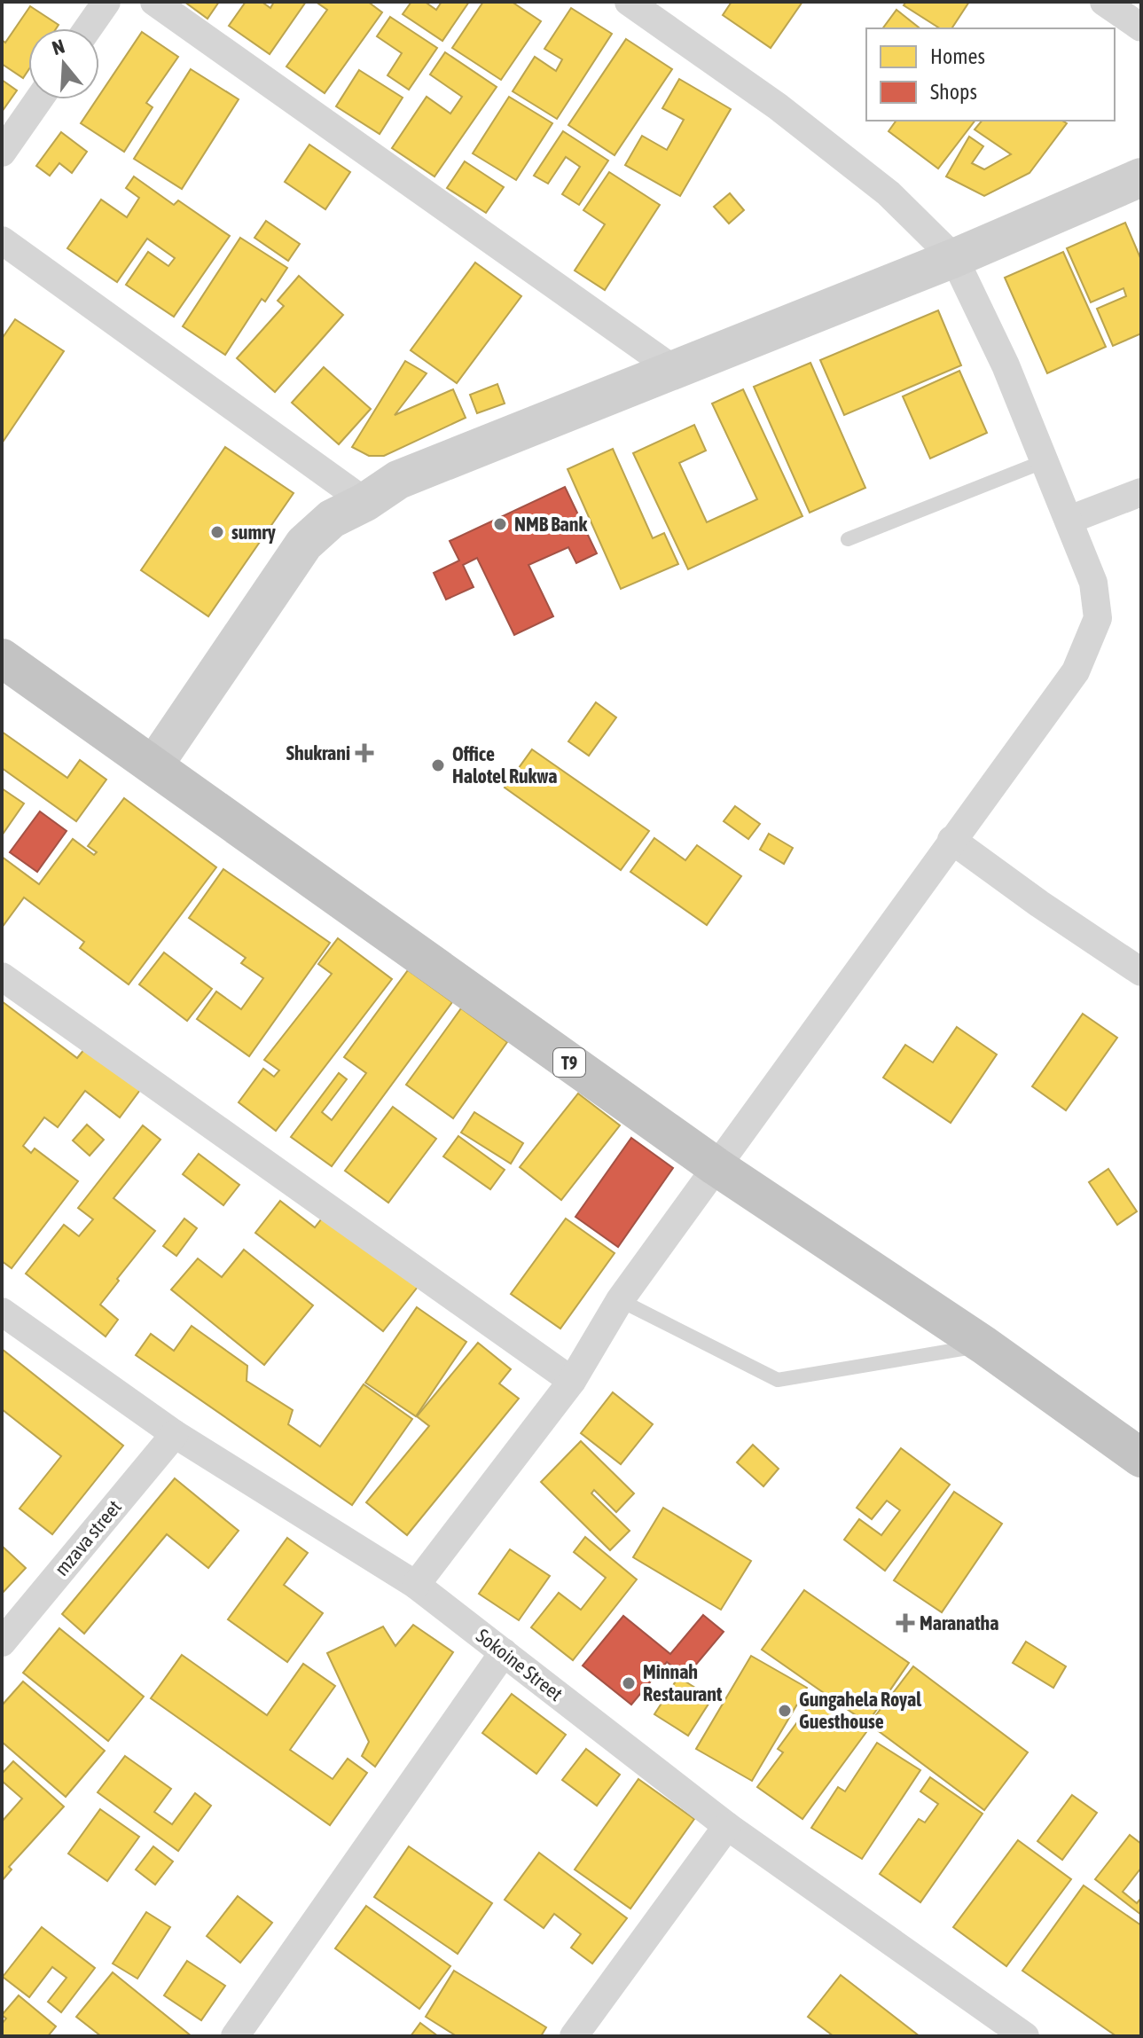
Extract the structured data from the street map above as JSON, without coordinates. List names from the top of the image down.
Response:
{
  "streets": {
    "highway": ["T9"],
    "street": ["mzava street", "Sokoine Street"]
  },
  "crossings": [
    ["mzava street", "Sokoine Street"]
  ],
  "places": {
    "other": [
      "NMB Bank",
      "sumry",
      "Office Halotel Rukwa",
      "Minnah Restaurant",
      "Gungahela Royal Guesthouse"
    ],
    "health": ["Shukrani", "Maranatha"]
  },
  "legend": ["Homes", "Shops"],
  "north": "top"
}
